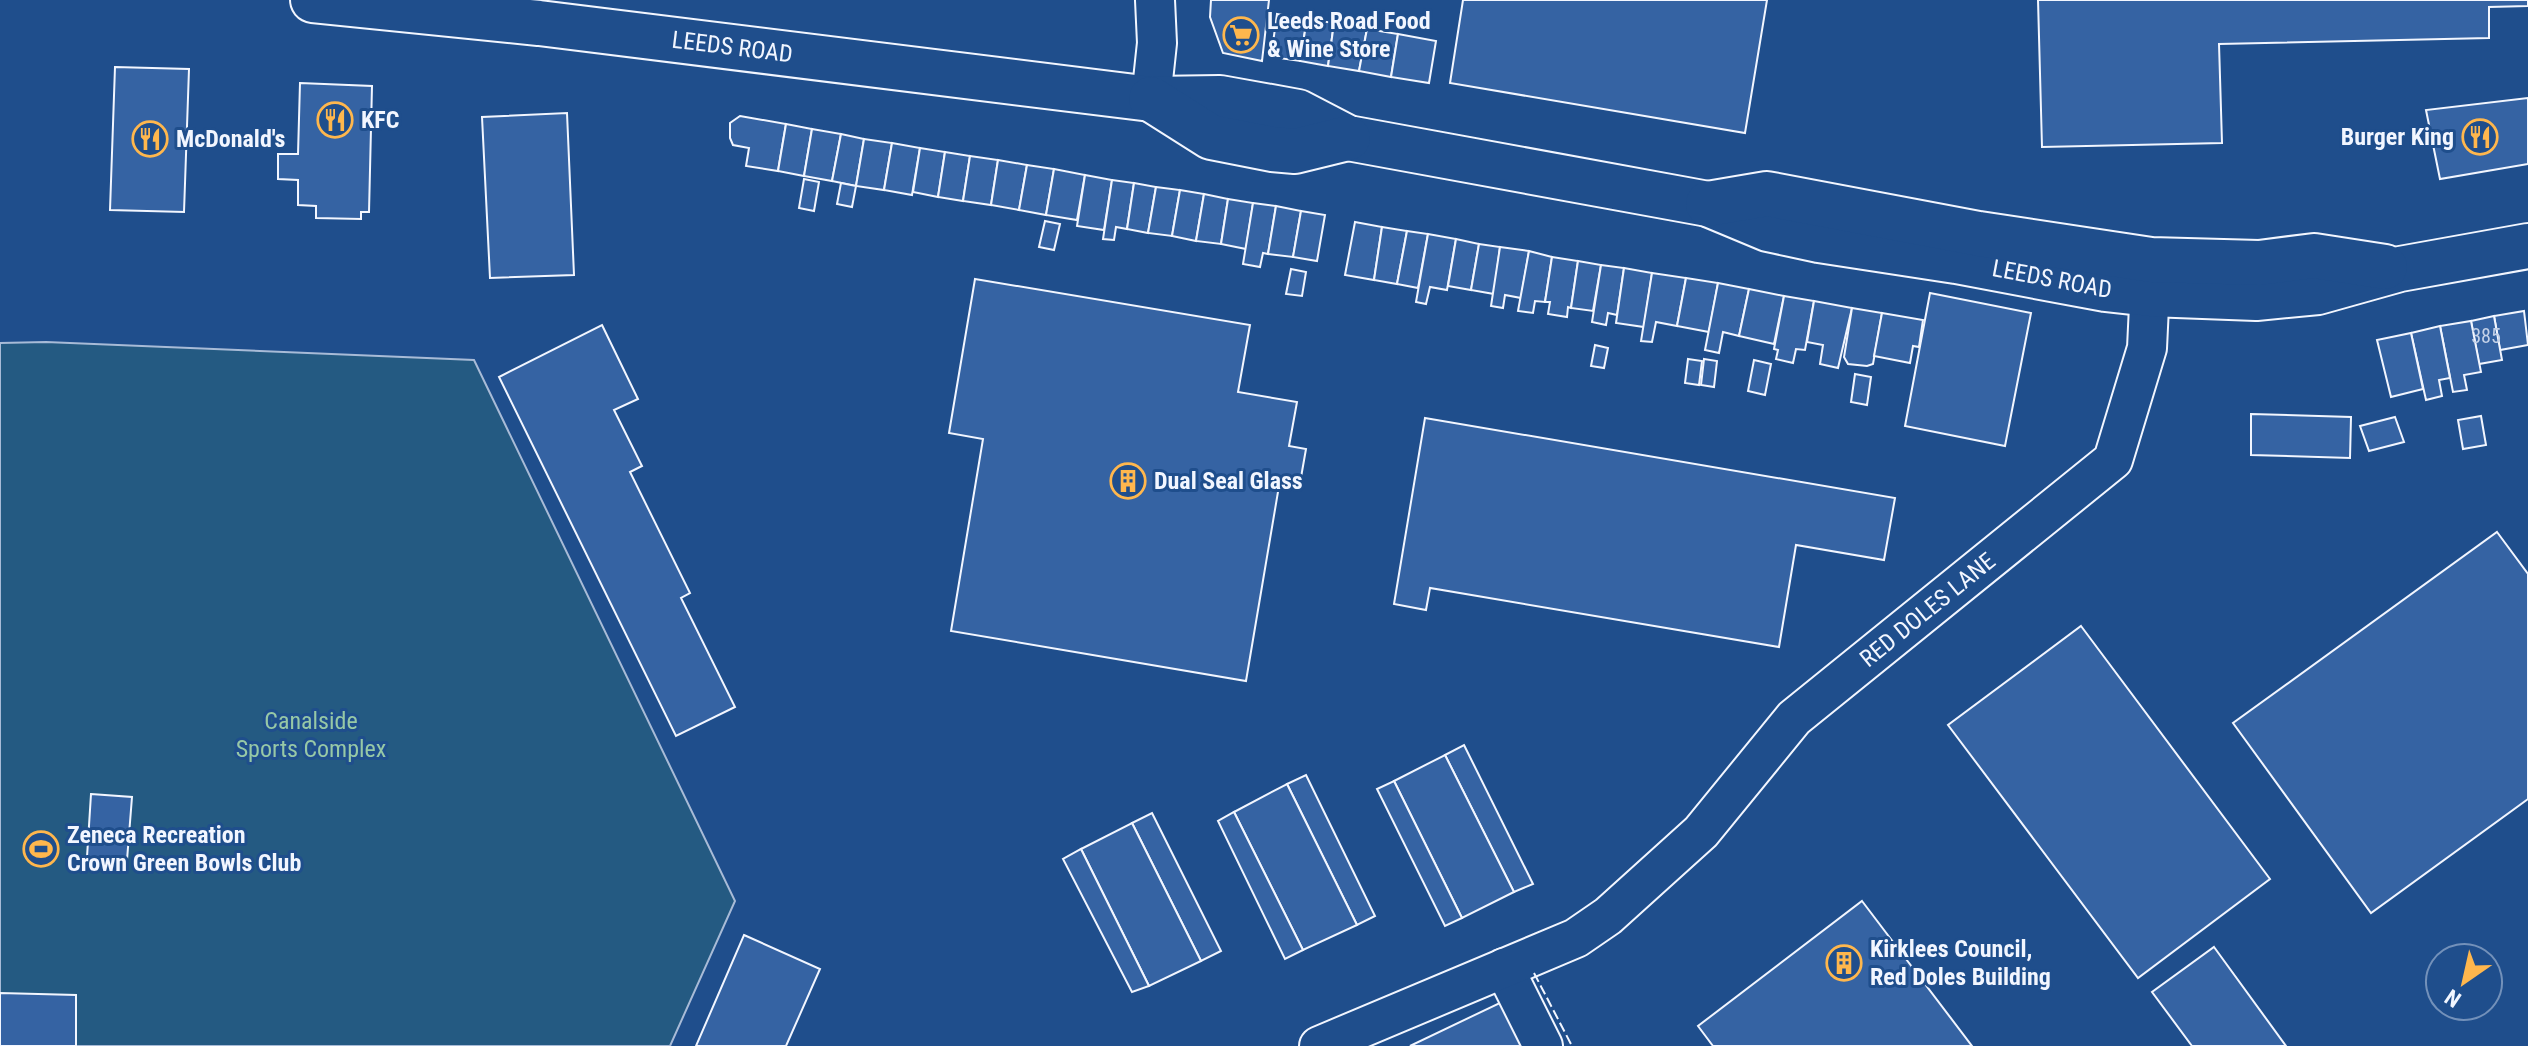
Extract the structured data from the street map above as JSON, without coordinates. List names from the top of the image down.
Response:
{
  "streets": {
    "main road": ["LEEDS ROAD"],
    "street": ["RED DOLES LANE"]
  },
  "crossings": [
    ["LEEDS ROAD", "RED DOLES LANE"]
  ],
  "parks": ["Canalside Sports Complex"],
  "places": {
    "supermarket": ["Leeds Road Food & Wine Store"],
    "restaurant": ["KFC", "Burger King", "McDonald's"],
    "building": ["Dual Seal Glass", "Kirklees Council, Red Doles Building"],
    "sports": ["Zeneca Recreation Crown Green Bowls Club"]
  },
  "house_numbers": ["385"],
  "north": "bottom left"
}
